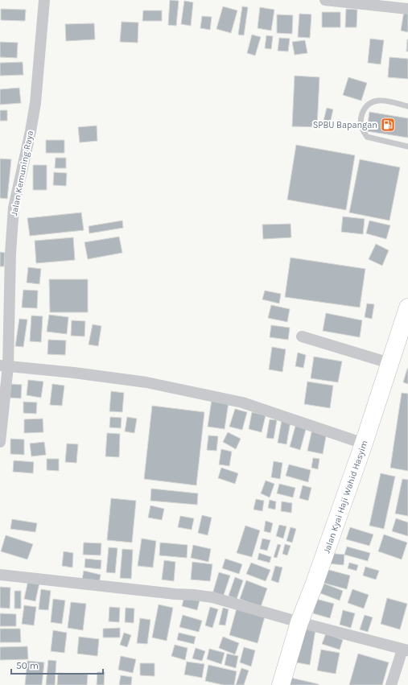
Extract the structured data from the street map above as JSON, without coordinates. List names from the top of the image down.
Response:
{
  "streets": {
    "highway": ["Jalan Kyai Haji Wahid Hasyim"],
    "street": ["Jalan Kemuning Raya"]
  },
  "places": {
    "fuel station": ["SPBU Bapangan"]
  },
  "scale_bar": "50 m"
}
